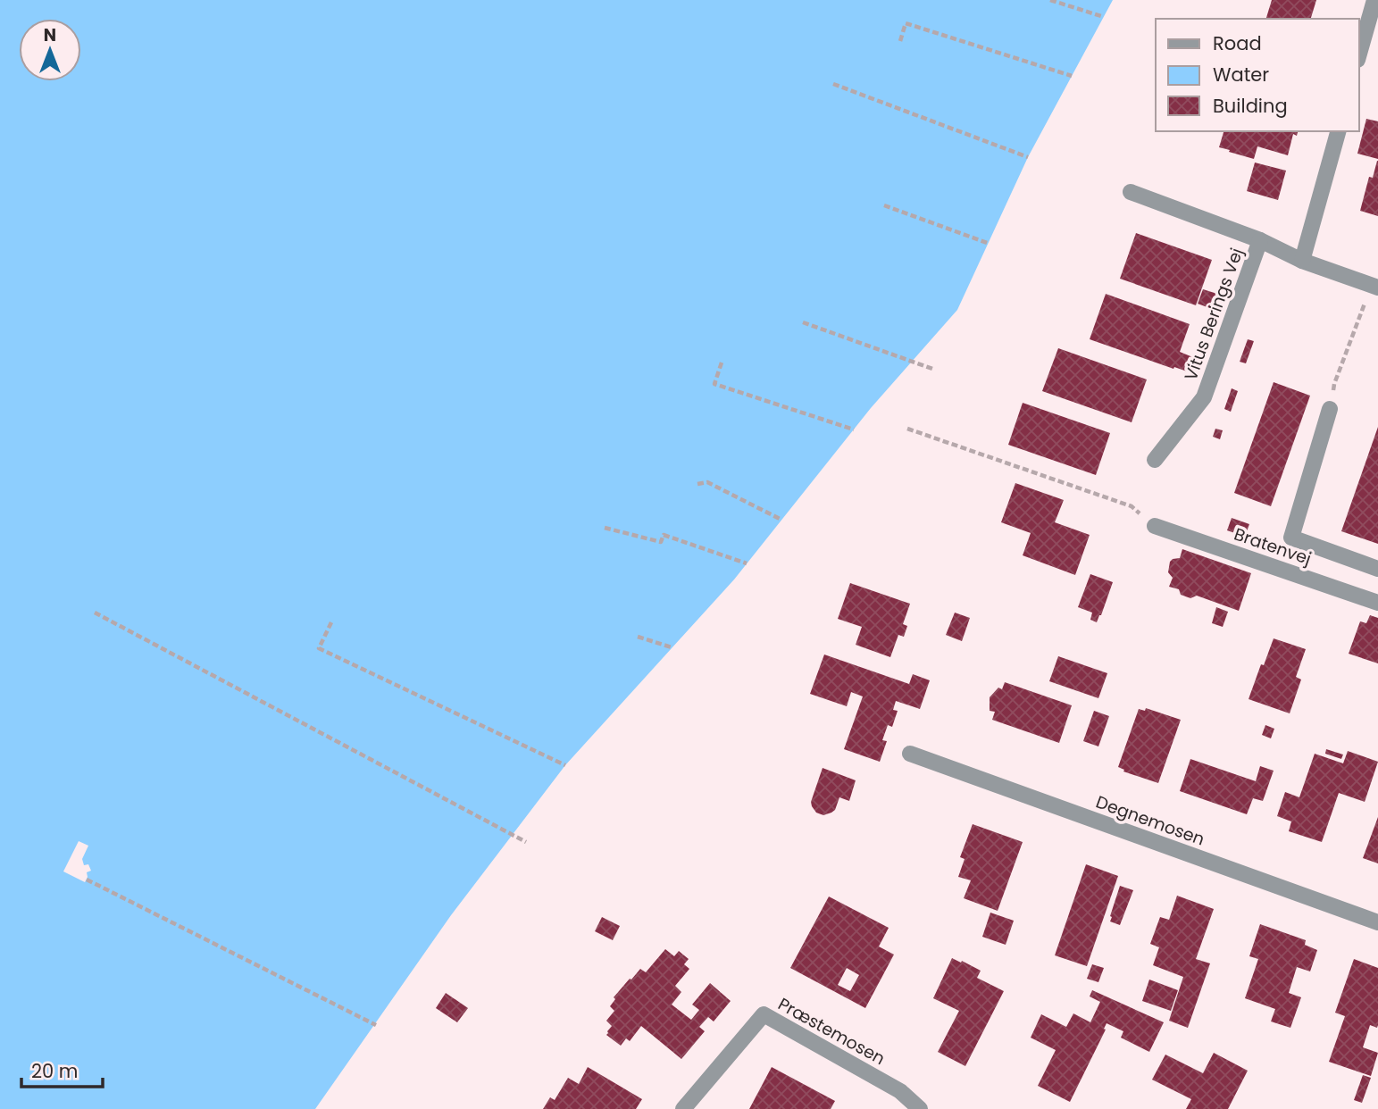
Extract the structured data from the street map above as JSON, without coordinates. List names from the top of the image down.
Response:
{
  "streets": {
    "street": [
      "Vitus Berings Vej",
      "Bratenvej",
      "Degnemosen",
      "Præstemosen"
    ]
  },
  "legend": ["Road", "Water", "Building"],
  "scale_bar": "20 m",
  "north": "top"
}
